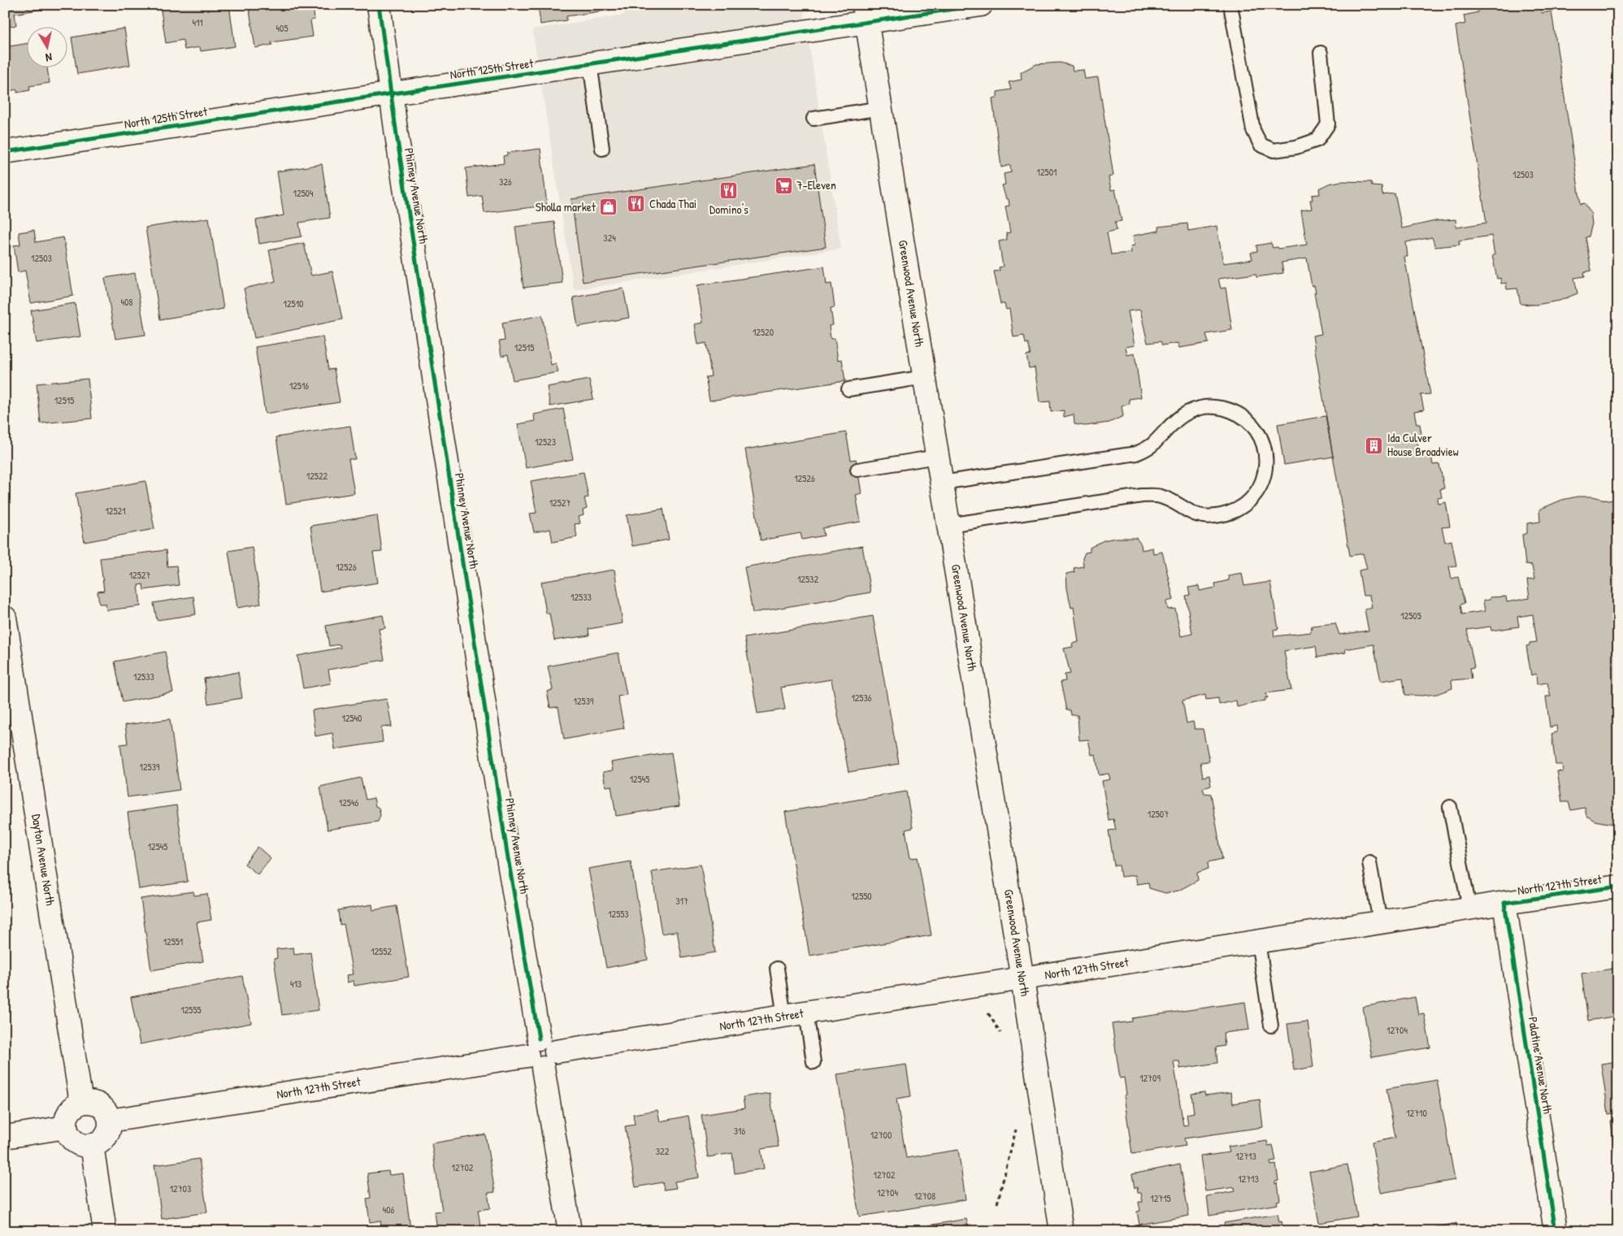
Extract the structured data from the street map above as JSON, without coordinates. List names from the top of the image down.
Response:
{
  "streets": {
    "street": [
      "North 125th Street",
      "Phinney Avenue North",
      "Greenwood Avenue North",
      "Dayton Avenue North",
      "North 127th Street",
      "Palatine Avenue North"
    ]
  },
  "crossings": [
    ["North 125th Street", "Phinney Avenue North"],
    ["North 125th Street", "Greenwood Avenue North"],
    ["Phinney Avenue North", "North 127th Street"],
    ["Greenwood Avenue North", "North 127th Street"],
    ["Dayton Avenue North", "North 127th Street"],
    ["North 127th Street", "Palatine Avenue North"]
  ],
  "places": {
    "supermarket": ["7-Eleven"],
    "restaurant": ["Domino's", "Chada Thai"],
    "shop": ["Sholla market"],
    "building": ["Ida Culver House Broadview"]
  },
  "house_numbers": [
    "411",
    "405",
    "12501",
    "12503",
    "326",
    "12504",
    "324",
    "12503",
    "408",
    "12510",
    "12520",
    "12515",
    "12516",
    "12515",
    "12523",
    "12522",
    "12526",
    "12527",
    "12521",
    "12526",
    "12527",
    "12532",
    "12533",
    "12505",
    "12533",
    "12536",
    "12539",
    "12540",
    "12539",
    "12545",
    "12546",
    "12507",
    "12545",
    "12550",
    "317",
    "12553",
    "12551",
    "12552",
    "413",
    "12555",
    "12704",
    "12709",
    "12710",
    "316",
    "12700",
    "322",
    "12713",
    "12702",
    "12702",
    "12713",
    "12703",
    "12704",
    "12708",
    "12715",
    "406"
  ],
  "north": "bottom"
}
